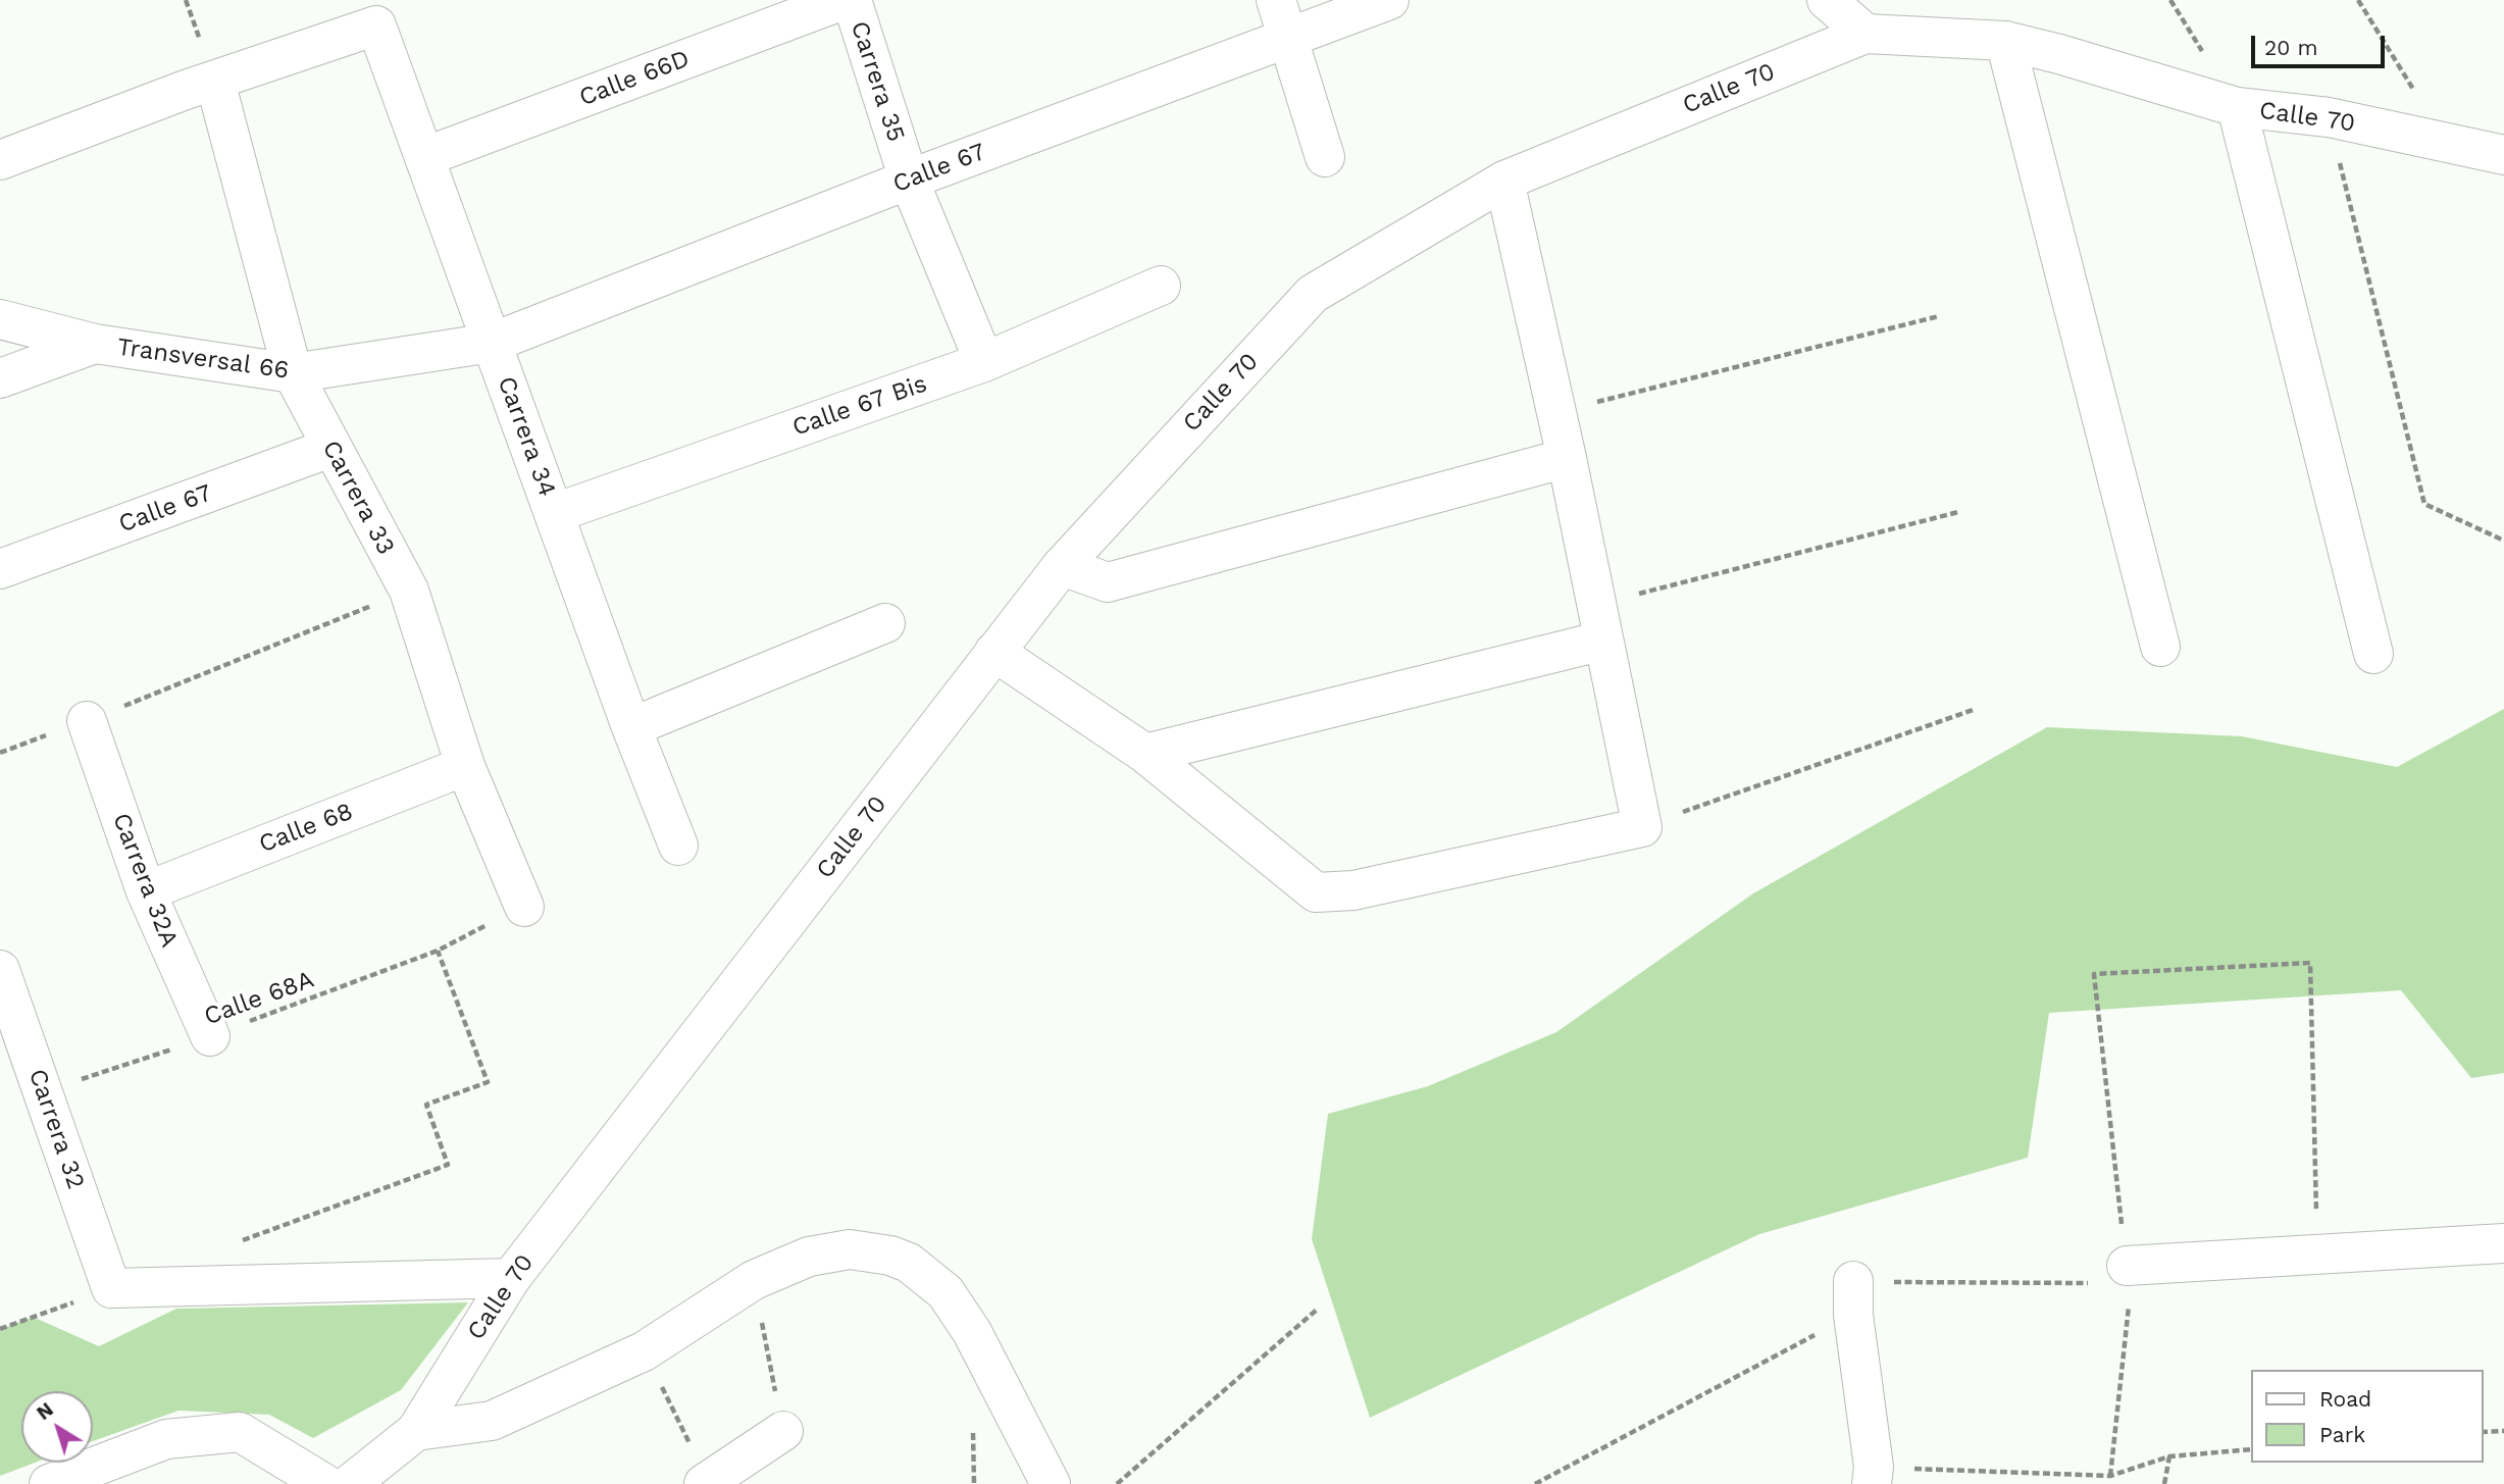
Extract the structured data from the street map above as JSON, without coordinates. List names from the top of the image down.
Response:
{
  "streets": {
    "street": [
      "Calle 66D",
      "Carrera 35",
      "Calle 70",
      "Calle 67",
      "Transversal 66",
      "Calle 67 Bis",
      "Carrera 34",
      "Carrera 33",
      "Calle 68",
      "Carrera 32A",
      "Carrera 32"
    ],
    "path": ["Calle 68A"]
  },
  "crossings": [
    ["Calle 66D", "Carrera 34"],
    ["Carrera 35", "Calle 67"],
    ["Carrera 35", "Calle 67 Bis"],
    ["Calle 67", "Transversal 66"],
    ["Calle 67", "Carrera 34"],
    ["Calle 67", "Carrera 33"],
    ["Transversal 66", "Carrera 34"],
    ["Transversal 66", "Carrera 33"],
    ["Calle 67 Bis", "Carrera 34"],
    ["Carrera 34", "Carrera 33"],
    ["Carrera 33", "Calle 68"],
    ["Carrera 33", "Calle 68A"],
    ["Calle 68", "Carrera 32A"],
    ["Carrera 32A", "Calle 68A"],
    ["Calle 68A", "Carrera 32"]
  ],
  "legend": ["Road", "Park"],
  "scale_bar": "20 m",
  "north": "top left"
}
